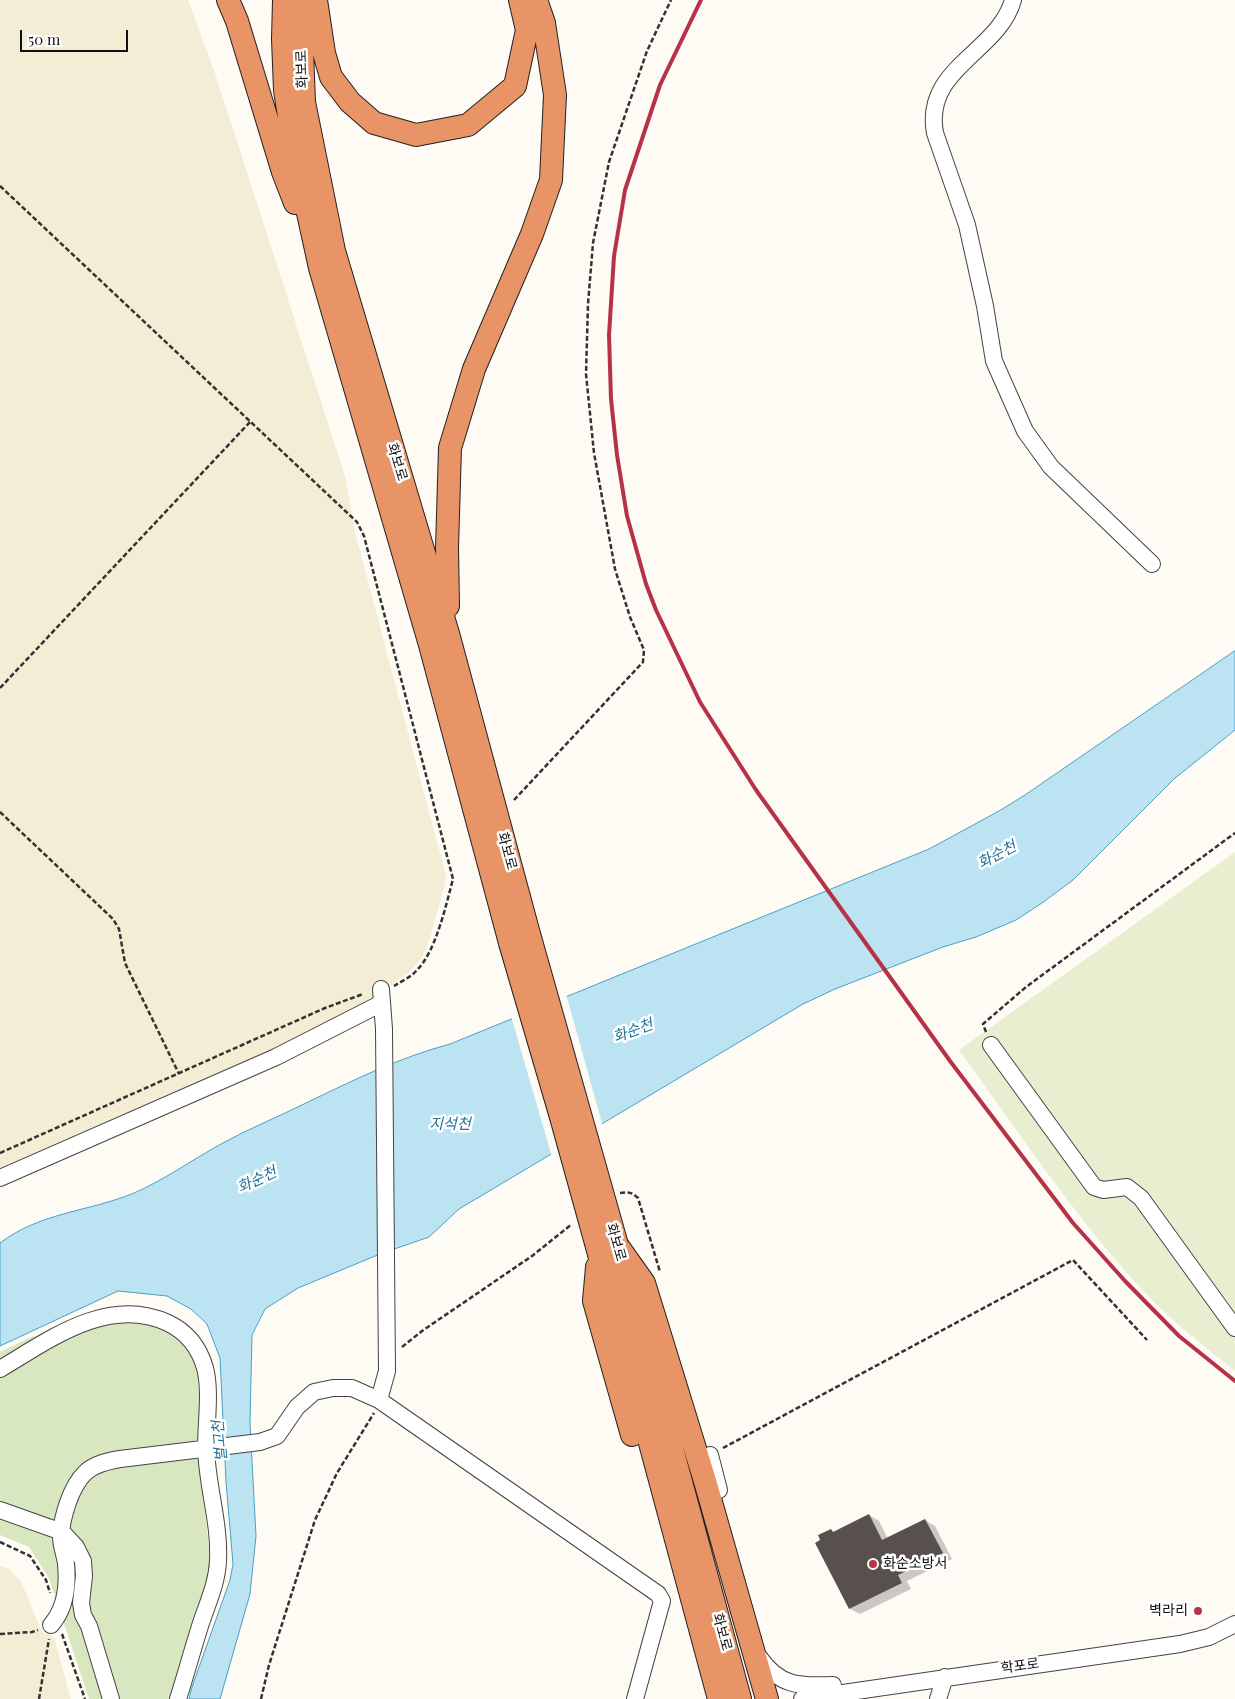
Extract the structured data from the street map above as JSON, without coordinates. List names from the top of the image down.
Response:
{
  "streets": {
    "highway": ["화보로"],
    "street": ["학포로"]
  },
  "water": ["화순천", "지석천", "벌고천"],
  "places": ["화순소방서", "벽라리"],
  "scale_bar": "50 m"
}
